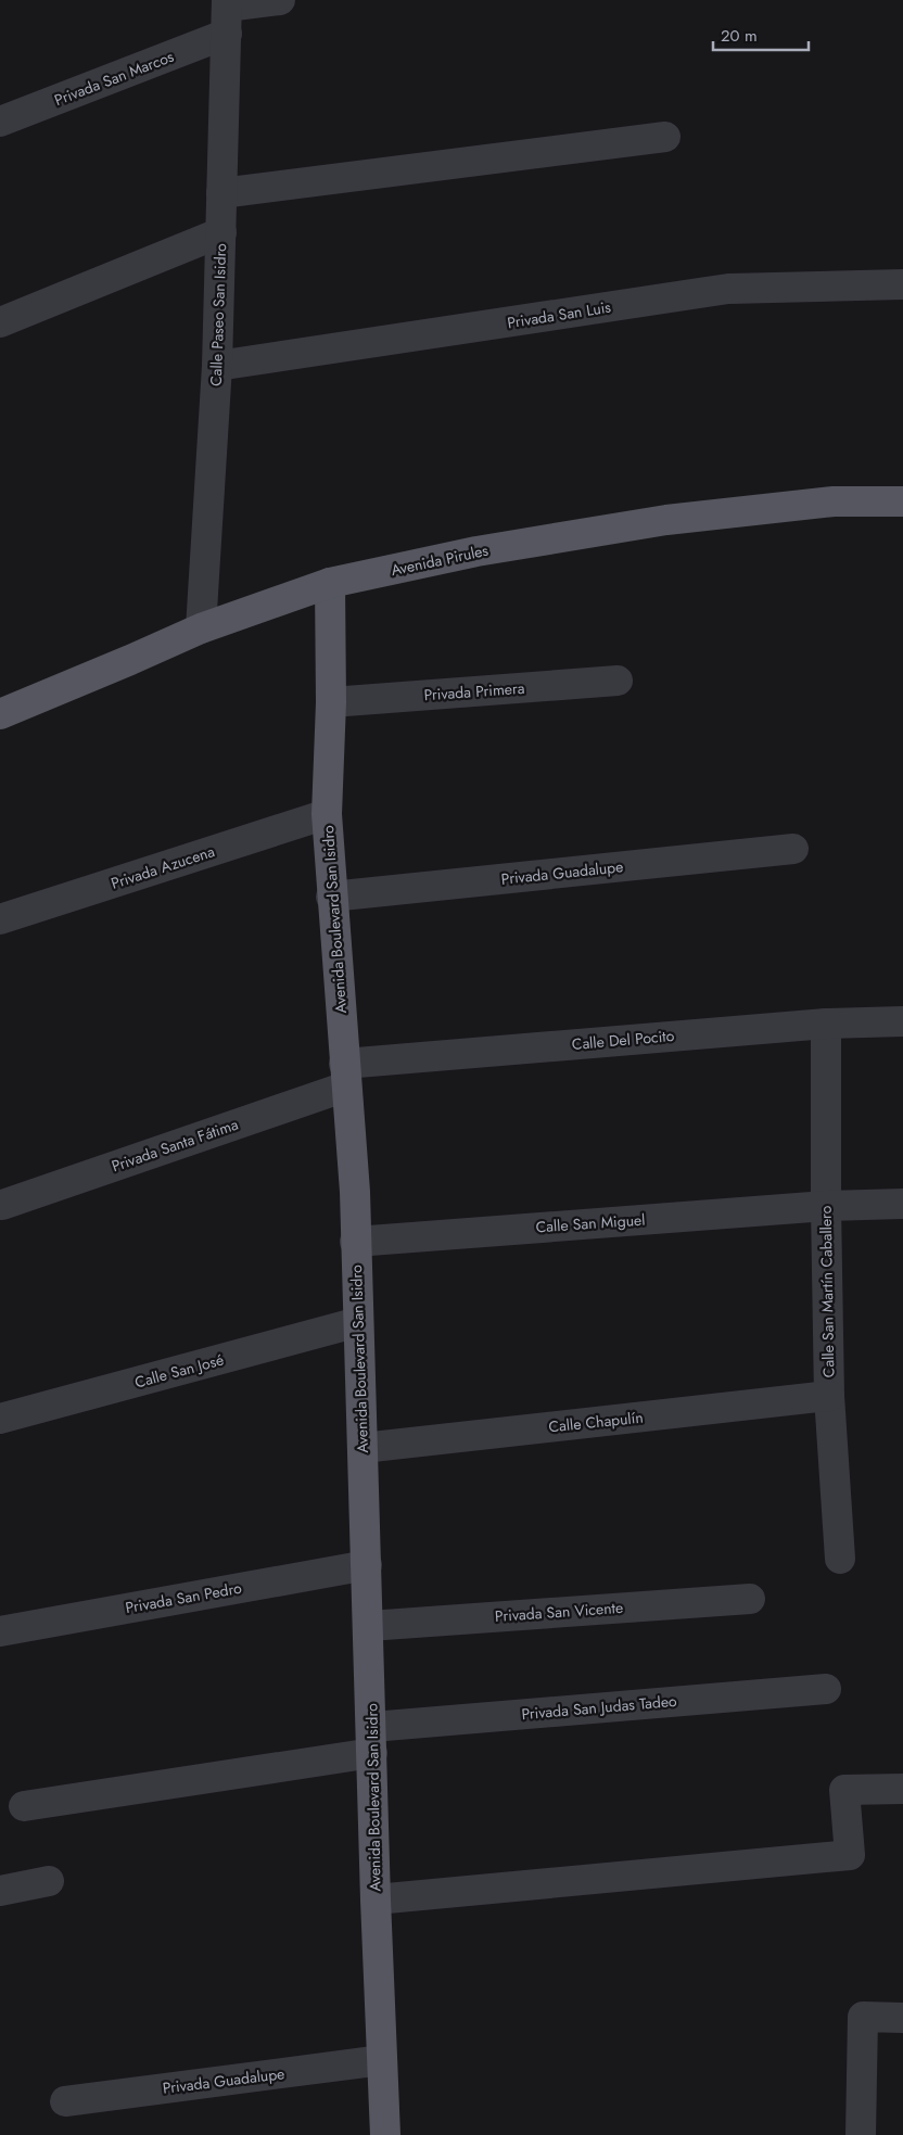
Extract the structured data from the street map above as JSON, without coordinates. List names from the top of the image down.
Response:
{
  "streets": {
    "main road": ["Avenida Pirules", "Avenida Boulevard San Isidro"],
    "street": [
      "Privada San Marcos",
      "Calle Paseo San Isidro",
      "Privada San Luis",
      "Privada Primera",
      "Privada Azucena",
      "Privada Guadalupe",
      "Calle Del Pocito",
      "Privada Santa Fátima",
      "Calle San Miguel",
      "Calle San Martín Caballero",
      "Calle San José",
      "Calle Chapulín",
      "Privada San Pedro",
      "Privada San Vicente",
      "Privada San Judas Tadeo"
    ]
  },
  "crossings": [
    ["Privada San Marcos", "Calle Paseo San Isidro"],
    ["Calle Paseo San Isidro", "Privada San Luis"],
    ["Calle Paseo San Isidro", "Avenida Pirules"],
    ["Avenida Pirules", "Avenida Boulevard San Isidro"],
    ["Privada Primera", "Avenida Boulevard San Isidro"],
    ["Privada Azucena", "Avenida Boulevard San Isidro"],
    ["Privada Guadalupe", "Avenida Boulevard San Isidro"],
    ["Avenida Boulevard San Isidro", "Calle Del Pocito"],
    ["Avenida Boulevard San Isidro", "Privada Santa Fátima"],
    ["Avenida Boulevard San Isidro", "Calle San Miguel"],
    ["Avenida Boulevard San Isidro", "Calle San José"],
    ["Avenida Boulevard San Isidro", "Calle Chapulín"],
    ["Avenida Boulevard San Isidro", "Privada San Pedro"],
    ["Avenida Boulevard San Isidro", "Privada San Vicente"],
    ["Avenida Boulevard San Isidro", "Privada San Judas Tadeo"],
    ["Calle Del Pocito", "Privada Santa Fátima"],
    ["Calle Del Pocito", "Calle San Martín Caballero"],
    ["Calle San Miguel", "Calle San Martín Caballero"],
    ["Calle San Martín Caballero", "Calle Chapulín"]
  ],
  "scale_bar": "20 m"
}
